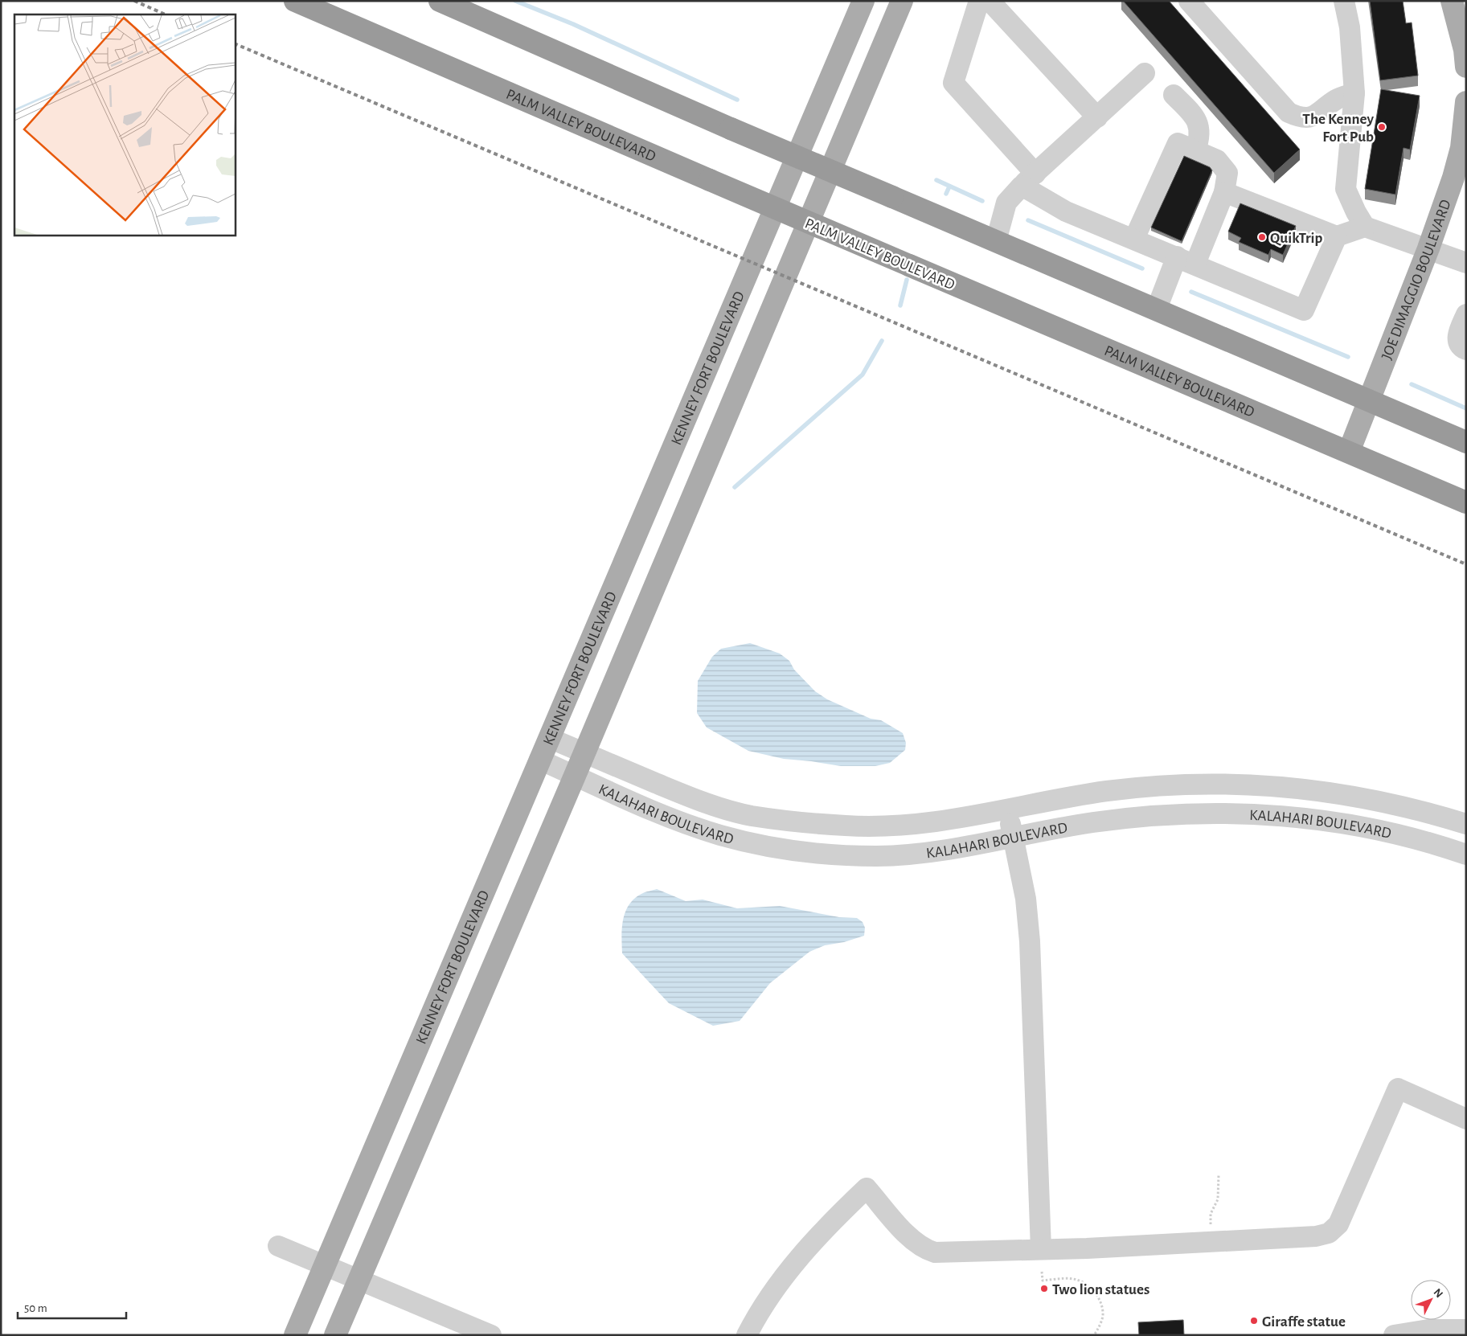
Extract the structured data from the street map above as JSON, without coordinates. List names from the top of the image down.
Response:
{
  "streets": {
    "highway": ["PALM VALLEY BOULEVARD"],
    "main road": ["JOE DIMAGGIO BOULEVARD", "KENNEY FORT BOULEVARD"],
    "street": ["KALAHARI BOULEVARD"]
  },
  "crossings": [
    ["PALM VALLEY BOULEVARD", "JOE DIMAGGIO BOULEVARD"],
    ["KENNEY FORT BOULEVARD", "KALAHARI BOULEVARD"]
  ],
  "places": [
    "The Kenney Fort Pub",
    "QuikTrip",
    "Two lion statues",
    "Giraffe statue"
  ],
  "scale_bar": "50 m",
  "north": "top right"
}
